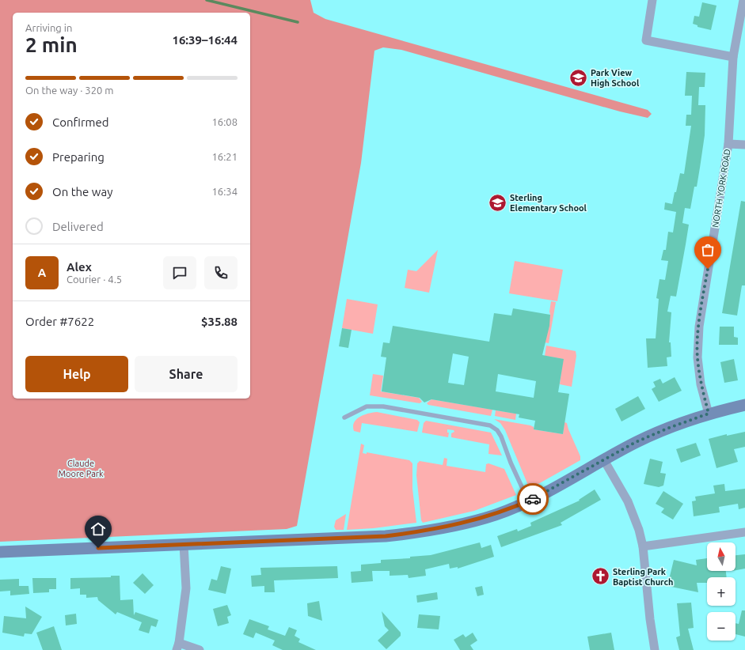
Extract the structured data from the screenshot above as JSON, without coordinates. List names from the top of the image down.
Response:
{
  "streets": {
    "street": ["NORTH YORK ROAD"]
  },
  "parks": ["Claude Moore Park"],
  "places": {
    "school or university": ["Park View High School", "Sterling Elementary School"],
    "church": ["Sterling Park Baptist Church"]
  },
  "north": "top",
  "page": {
    "heading": ["2 min", "Arriving in", "16:39–16:44"],
    "panel": [
      "Alex",
      "Courier · 4.5",
      "Order #7622",
      "$35.88"
    ],
    "bar": "On the way · 320 m",
    "list": [
      ["Confirmed", "16:08"],
      ["Preparing", "16:21"],
      ["On the way", "16:34"],
      "Delivered"
    ],
    "round": "A",
    "buttons": ["Help", "Share"],
    "map_buttons": ["+", "−"]
  }
}
